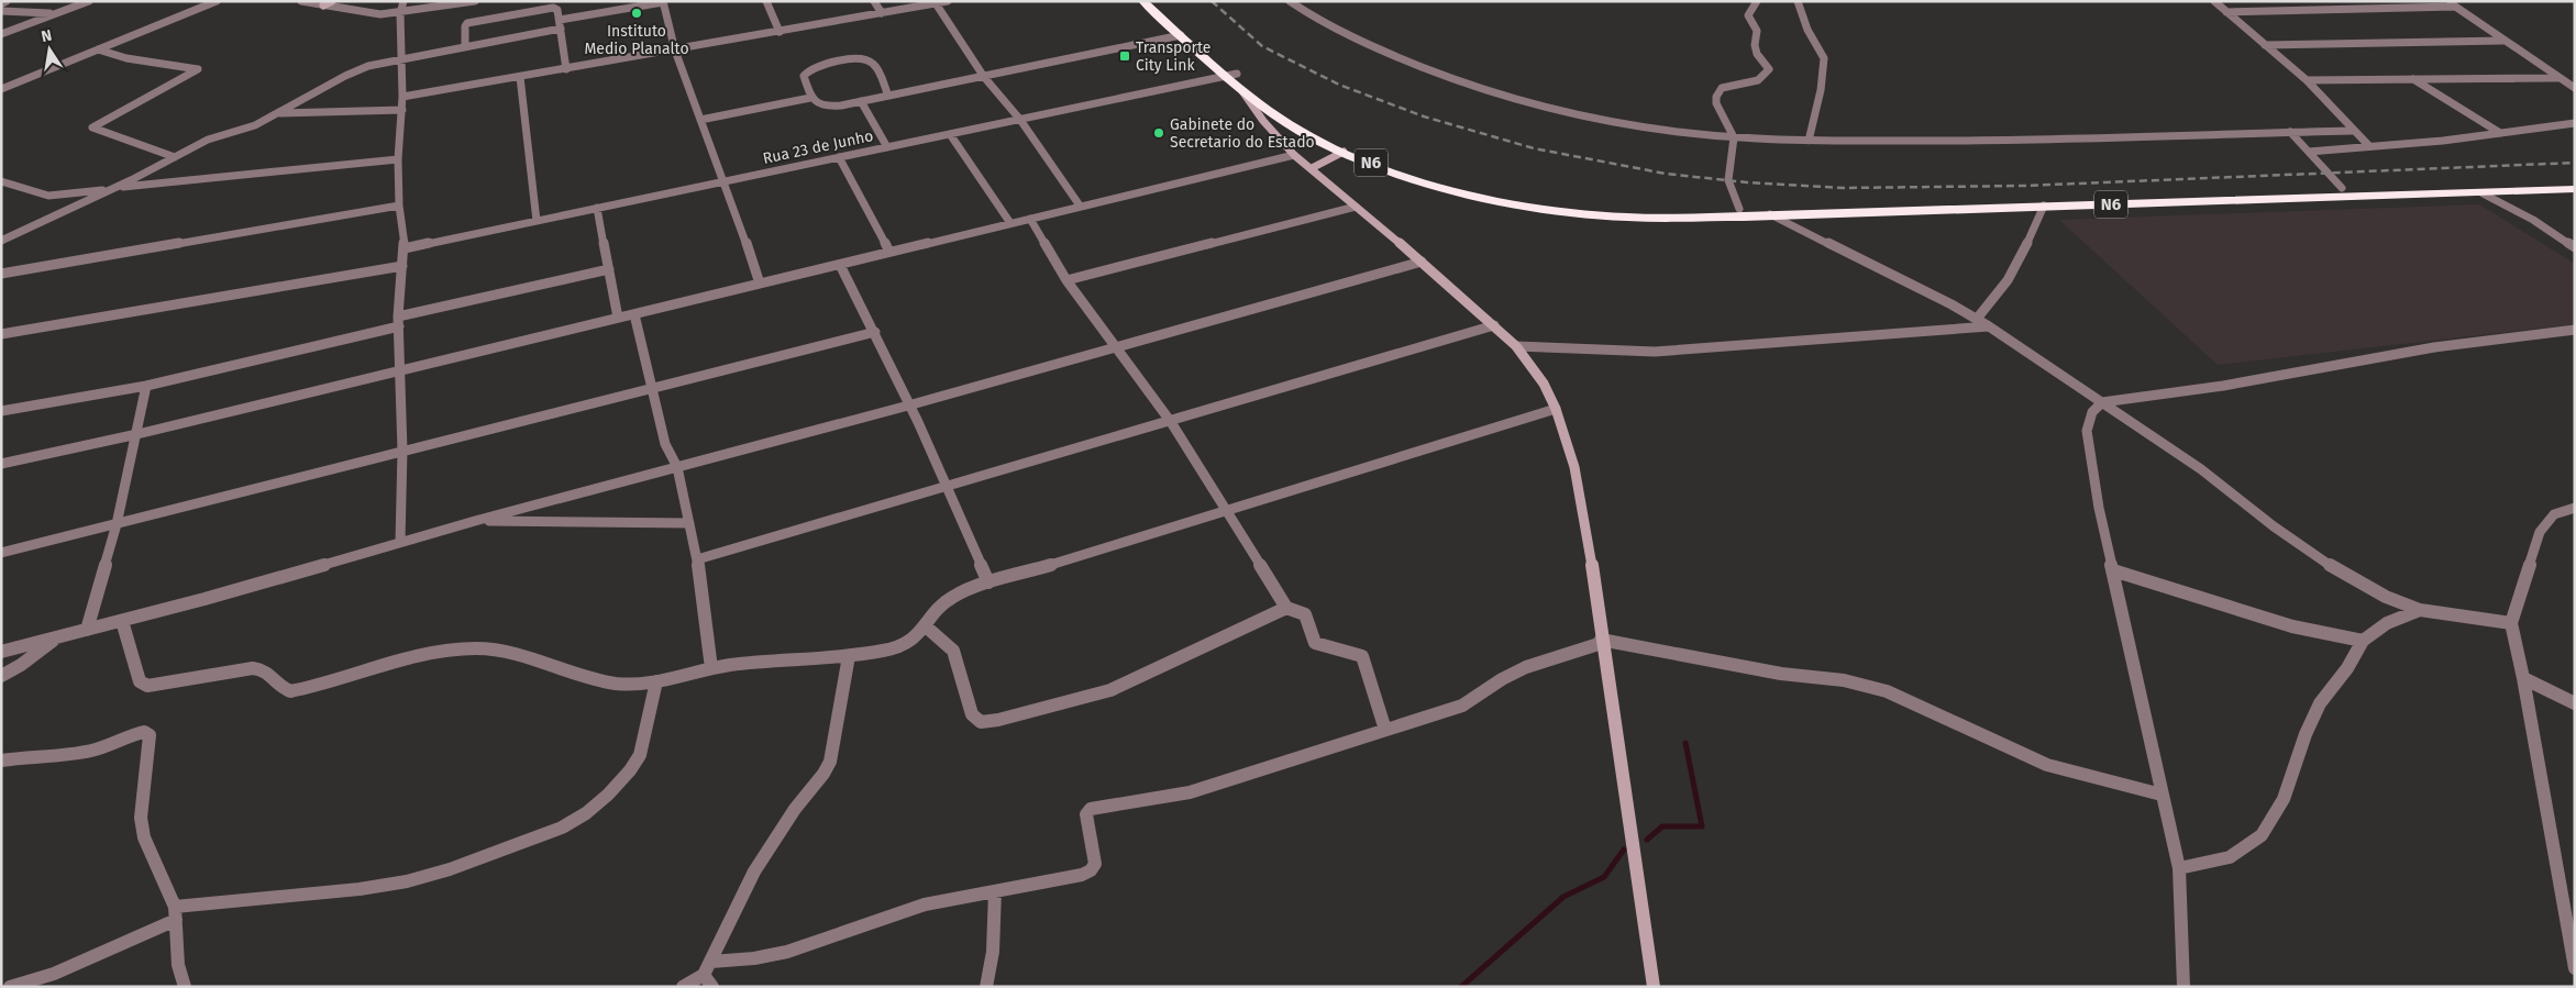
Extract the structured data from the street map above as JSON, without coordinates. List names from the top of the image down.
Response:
{
  "streets": {
    "highway": ["N6"],
    "street": ["Rua 23 de Junho"]
  },
  "crossings": [
    ["Rua 23 de Junho", "N6"]
  ],
  "places": {
    "other": ["Instituto Medio Planalto", "Gabinete do Secretario do Estado"],
    "transit": ["Transporte City Link"]
  },
  "north": "top"
}
